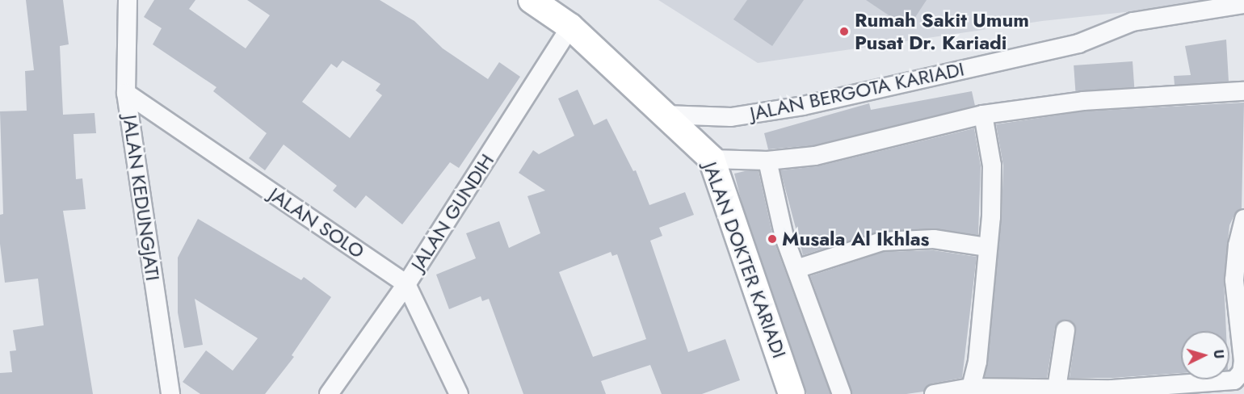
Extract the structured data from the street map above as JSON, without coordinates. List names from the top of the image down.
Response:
{
  "streets": {
    "main road": ["JALAN DOKTER KARIADI"],
    "street": [
      "JALAN BERGOTA KARIADI",
      "JALAN KEDUNGJATI",
      "JALAN GUNDIH",
      "JALAN SOLO"
    ]
  },
  "crossings": [
    ["JALAN BERGOTA KARIADI", "JALAN DOKTER KARIADI"],
    ["JALAN KEDUNGJATI", "JALAN SOLO"],
    ["JALAN GUNDIH", "JALAN SOLO"],
    ["JALAN GUNDIH", "JALAN DOKTER KARIADI"]
  ],
  "places": ["Rumah Sakit Umum Pusat Dr. Kariadi", "Musala Al Ikhlas"],
  "north": "right"
}
